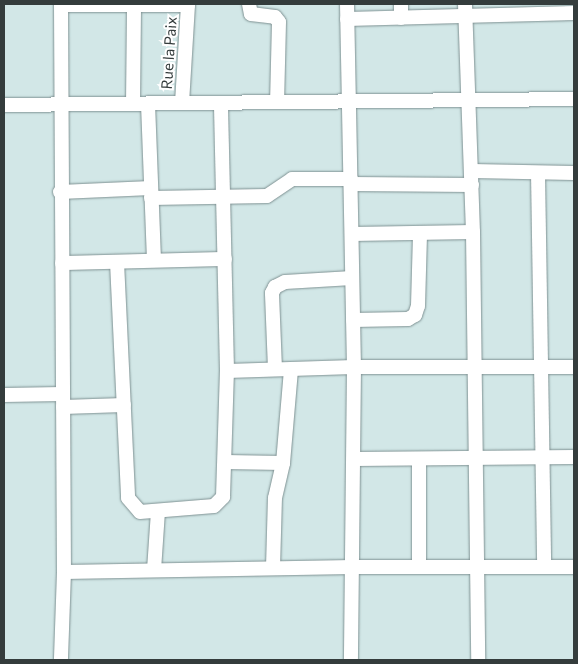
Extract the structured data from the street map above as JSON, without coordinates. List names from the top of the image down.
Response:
{
  "streets": {
    "street": ["Rue la Paix"]
  }
}
